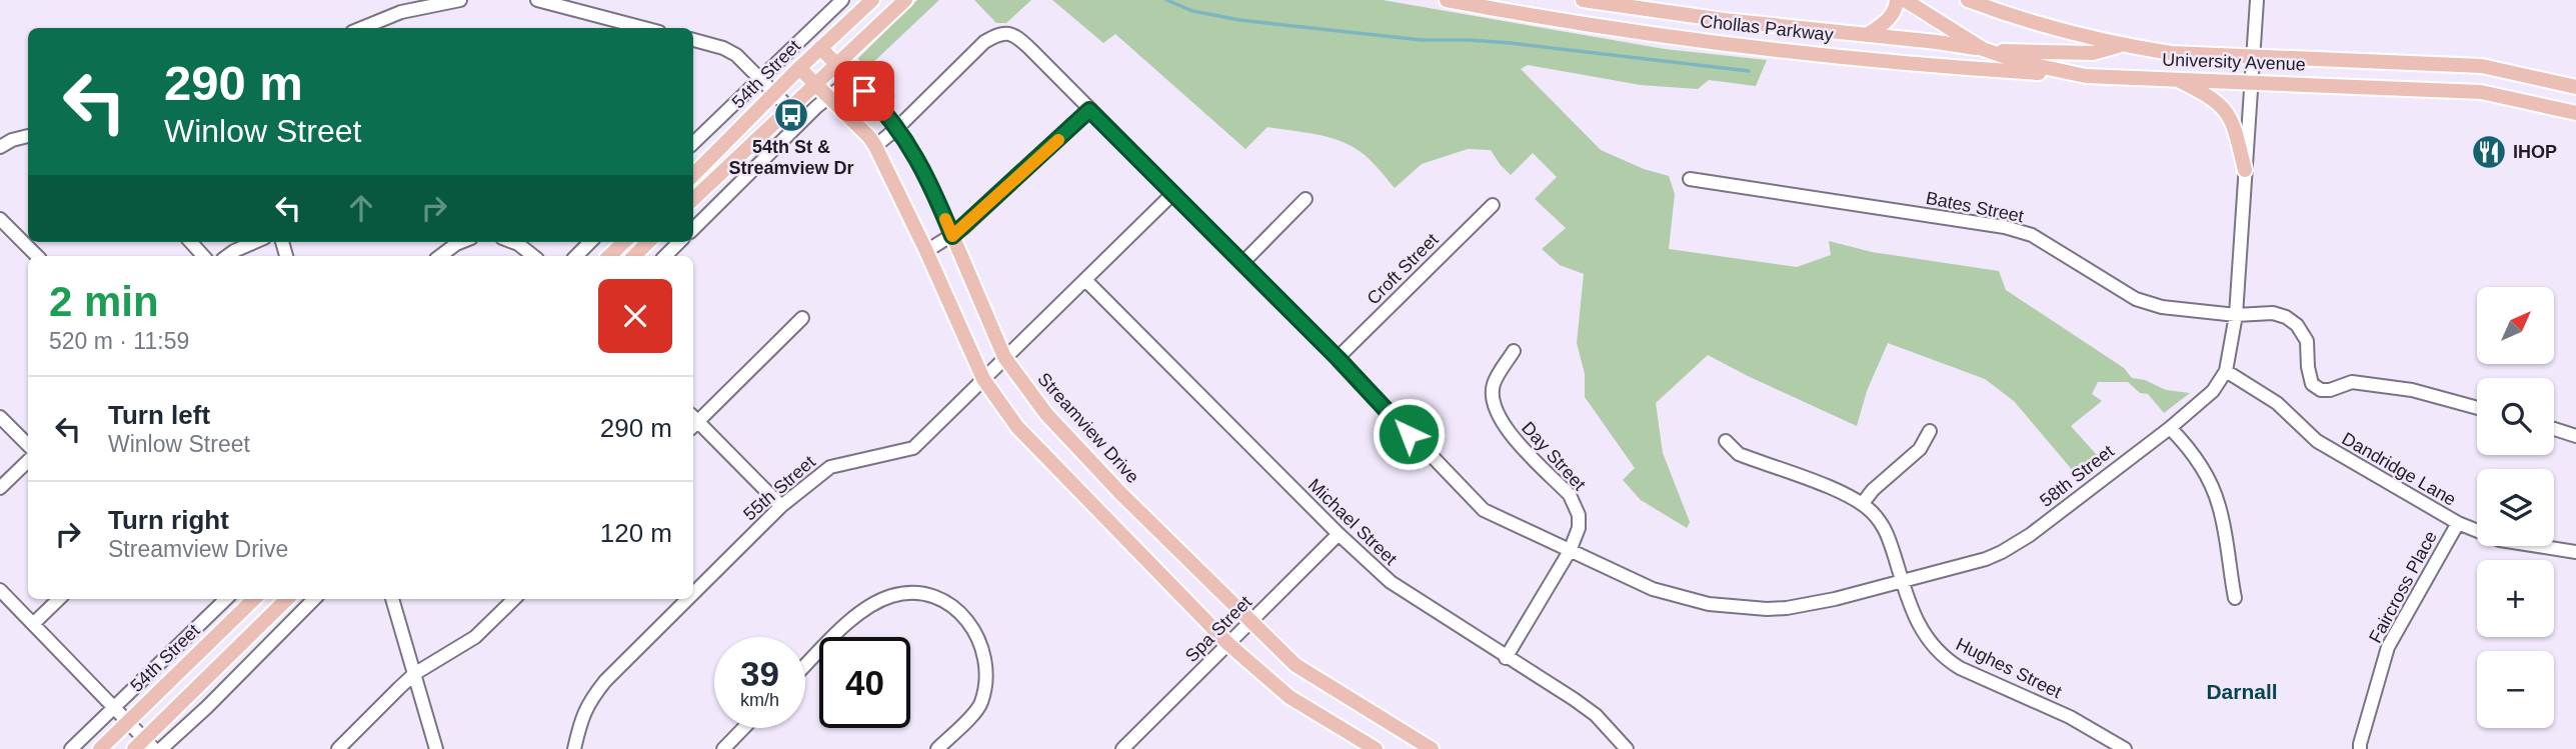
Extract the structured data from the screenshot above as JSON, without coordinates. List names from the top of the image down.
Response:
{
  "streets": {
    "main road": [
      "Chollas Parkway",
      "University Avenue",
      "54th Street",
      "Streamview Drive"
    ],
    "street": [
      "Bates Street",
      "Croft Street",
      "Day Street",
      "Dandridge Lane",
      "58th Street",
      "55th Street",
      "Michael Street",
      "Faircross Place",
      "Spa Street",
      "Hughes Street"
    ]
  },
  "crossings": [
    ["Chollas Parkway", "University Avenue"],
    ["University Avenue", "58th Street"],
    ["54th Street", "Streamview Drive"],
    ["Bates Street", "58th Street"],
    ["Croft Street", "58th Street"],
    ["Streamview Drive", "58th Street"],
    ["Streamview Drive", "55th Street"],
    ["Streamview Drive", "Spa Street"],
    ["Day Street", "58th Street"],
    ["Day Street", "Michael Street"],
    ["Dandridge Lane", "58th Street"],
    ["Dandridge Lane", "Faircross Place"],
    ["58th Street", "55th Street"],
    ["58th Street", "Hughes Street"],
    ["55th Street", "Michael Street"],
    ["Michael Street", "Spa Street"]
  ],
  "districts": ["Darnall"],
  "places": {
    "bus stop": ["54th St & Streamview Dr"],
    "restaurant": ["IHOP"]
  },
  "north": "top right",
  "page": {
    "turn": ["290 m", "Winlow Street"],
    "heading": ["2 min", "520 m · 11:59"],
    "map_buttons": ["+", "−"],
    "list": [
      {
        "name": "Turn left",
        "note": "Winlow Street",
        "value": "290 m"
      },
      {
        "name": "Turn right",
        "note": "Streamview Drive",
        "value": "120 m"
      }
    ],
    "speed": "39 km/h",
    "limit": "40"
  }
}
